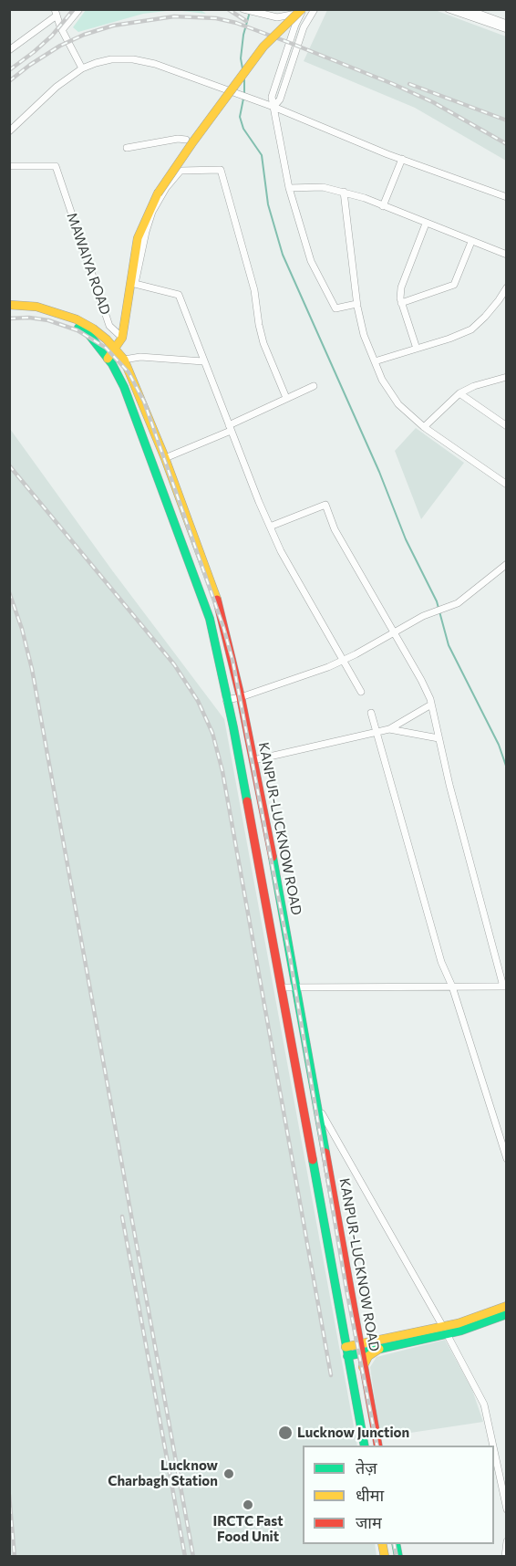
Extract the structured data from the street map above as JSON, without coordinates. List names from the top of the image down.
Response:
{
  "streets": {
    "main road": ["KANPUR-LUCKNOW ROAD"],
    "street": ["MAWAIYA ROAD"]
  },
  "places": ["Lucknow Junction", "Lucknow Charbagh Station", "IRCTC Fast Food Unit"],
  "legend": ["तेज़", "धीमा", "जाम"]
}
